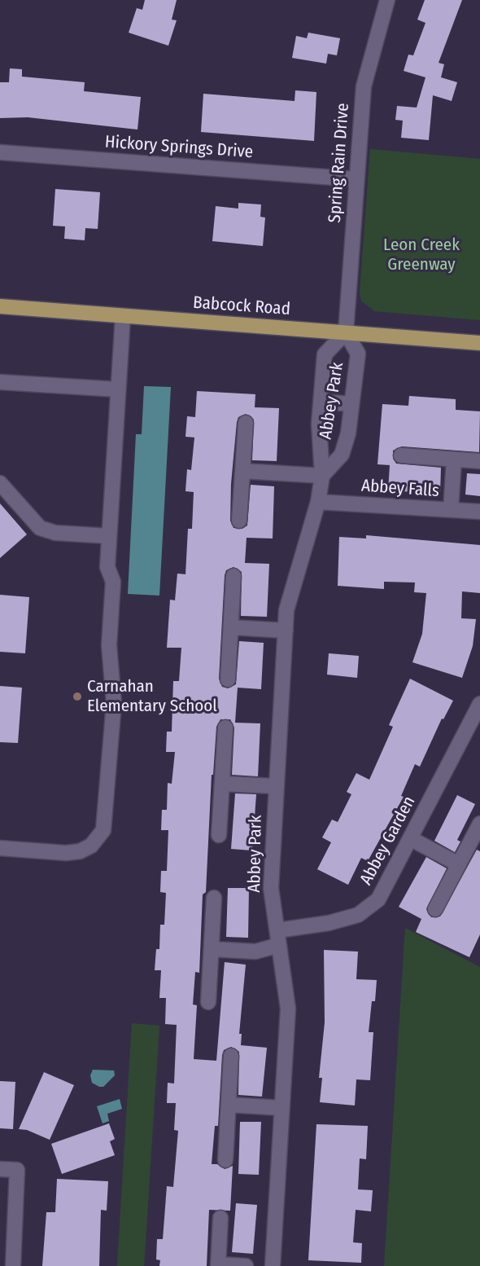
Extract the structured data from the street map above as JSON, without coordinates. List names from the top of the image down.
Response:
{
  "streets": {
    "main road": ["Babcock Road"],
    "street": [
      "Hickory Springs Drive",
      "Spring Rain Drive",
      "Abbey Park",
      "Abbey Falls",
      "Abbey Garden"
    ]
  },
  "crossings": [
    ["Hickory Springs Drive", "Spring Rain Drive"],
    ["Spring Rain Drive", "Babcock Road"],
    ["Spring Rain Drive", "Abbey Park"],
    ["Babcock Road", "Abbey Park"],
    ["Abbey Park", "Abbey Falls"],
    ["Abbey Park", "Abbey Garden"]
  ],
  "parks": ["Leon Creek Greenway"],
  "places": ["Carnahan Elementary School"]
}
